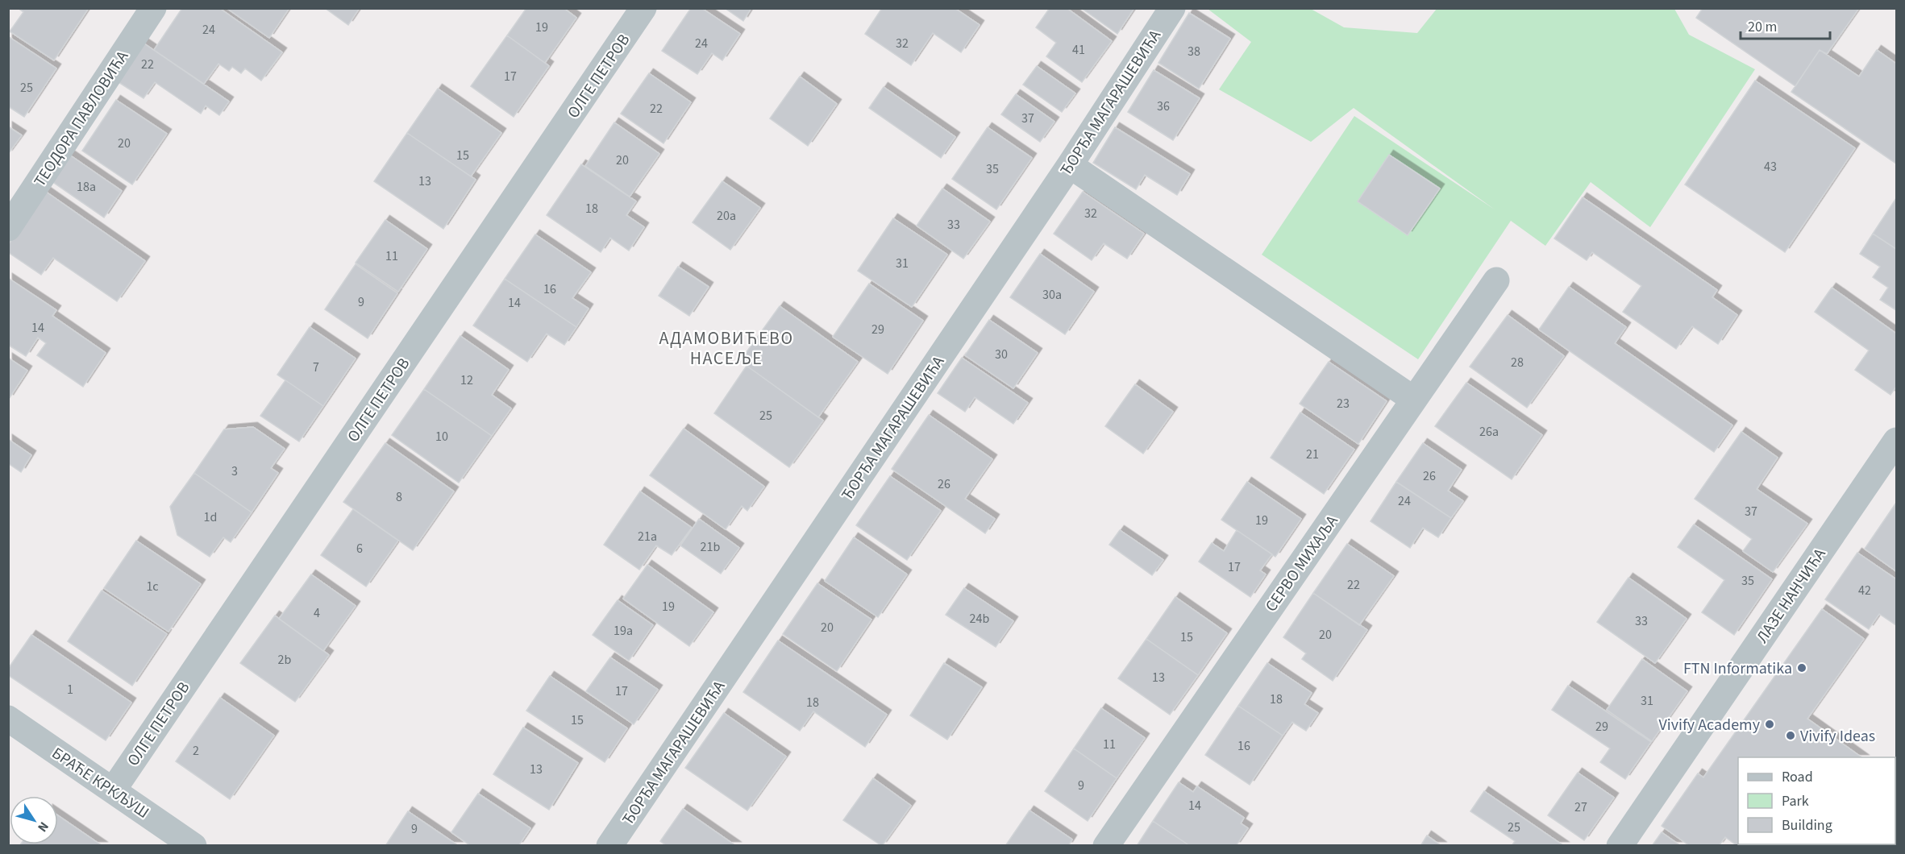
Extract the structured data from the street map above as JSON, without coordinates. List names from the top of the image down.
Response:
{
  "streets": {
    "street": [
      "ОЛГЕ ПЕТРОВ",
      "ЂОРЂА МАГАРАШЕВИЋА",
      "ТЕОДОРА ПАВЛОВИЋА",
      "СЕРВО МИХАЉА",
      "ЛАЗЕ НАНЧИЋА",
      "БРАЋЕ КРКЉУШ"
    ]
  },
  "crossings": [
    ["ОЛГЕ ПЕТРОВ", "БРАЋЕ КРКЉУШ"]
  ],
  "districts": ["АДАМОВИЋЕВО НАСЕЉЕ"],
  "places": ["FTN Informatika", "Vivify Academy", "Vivify Ideas"],
  "house_numbers": [
    "19",
    "24",
    "24",
    "32",
    "41",
    "38",
    "22",
    "17",
    "25",
    "36",
    "22",
    "37",
    "20",
    "15",
    "20",
    "43",
    "35",
    "13",
    "18a",
    "18",
    "32",
    "20a",
    "33",
    "11",
    "31",
    "16",
    "30a",
    "9",
    "14",
    "14",
    "29",
    "30",
    "28",
    "7",
    "12",
    "23",
    "25",
    "26a",
    "10",
    "21",
    "3",
    "26",
    "26",
    "8",
    "24",
    "37",
    "1d",
    "19",
    "21a",
    "21b",
    "6",
    "17",
    "35",
    "22",
    "1c",
    "42",
    "19",
    "4",
    "24b",
    "33",
    "20",
    "19a",
    "20",
    "15",
    "2b",
    "13",
    "1",
    "17",
    "18",
    "31",
    "18",
    "15",
    "29",
    "11",
    "16",
    "2",
    "13",
    "9",
    "14",
    "27",
    "25",
    "9"
  ],
  "legend": ["Road", "Park", "Building"],
  "scale_bar": "20 m",
  "north": "bottom right"
}
